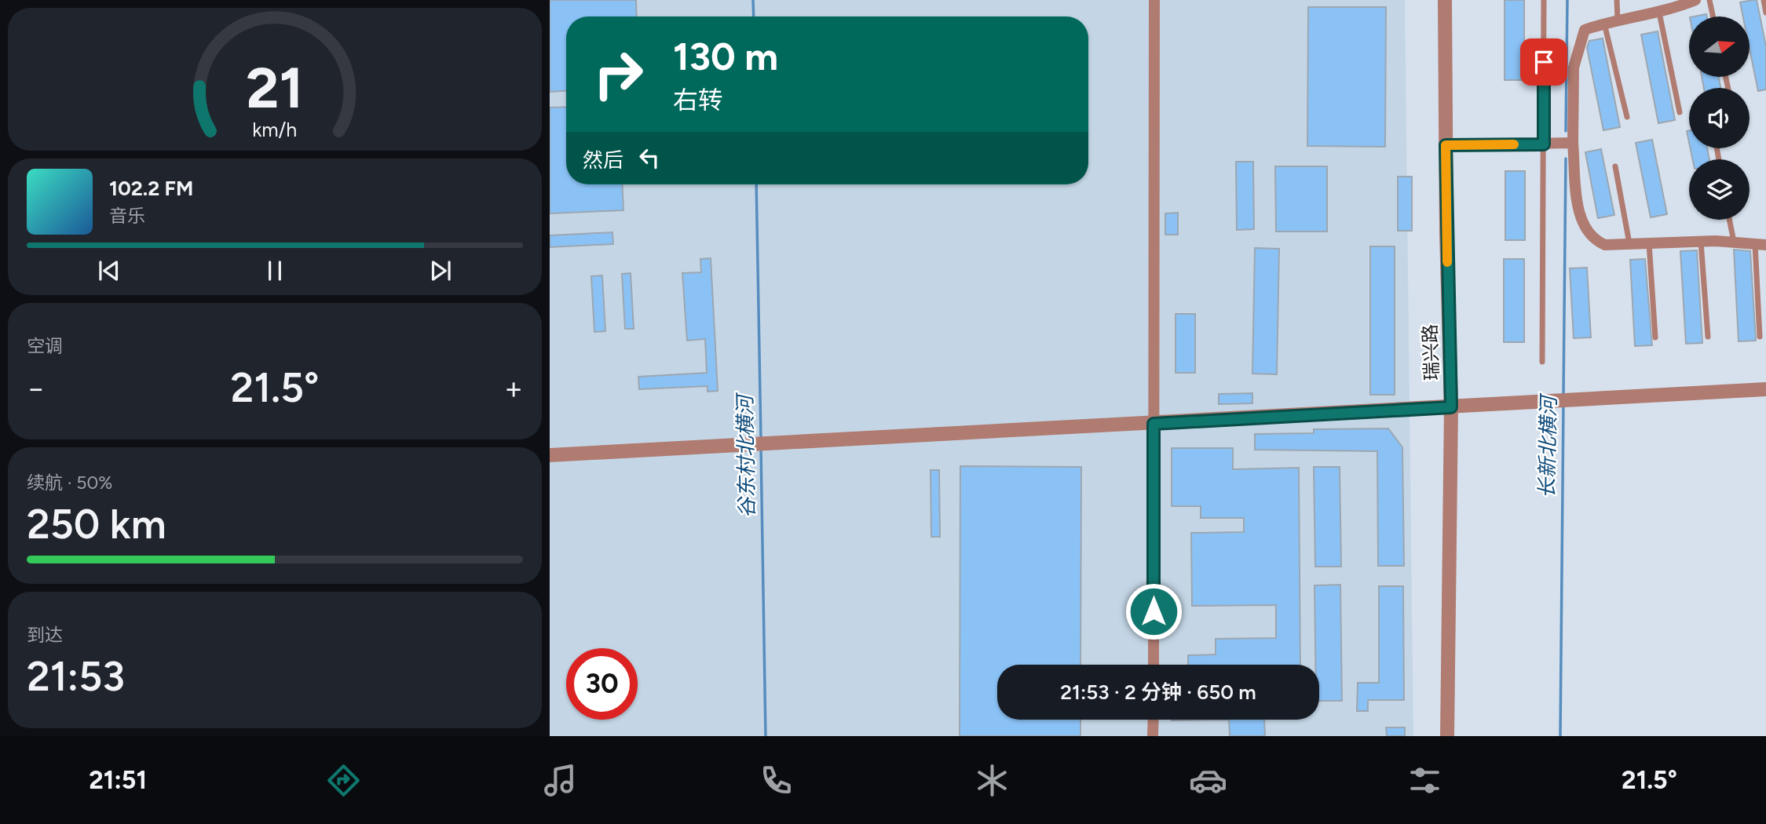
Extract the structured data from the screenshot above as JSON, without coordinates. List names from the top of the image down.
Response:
{
  "streets": {
    "street": ["瑞兴路"]
  },
  "water": ["长新北横河", "谷东村北横河"],
  "north": "right",
  "page": {
    "turn": ["130 m", "右转"],
    "then": "然后",
    "song": ["102.2 FM", "音乐"],
    "tile": [
      "空调",
      ["续航 · 50%", "250 km"],
      ["到达", "21:53"]
    ],
    "heat": ["−", "21.5°", "+"],
    "limit": "30",
    "trip": "21:53 · 2 分钟 · 650 m",
    "tabs": ["21:51", "21.5°"],
    "gauge": ["21", "km/h"]
  }
}
